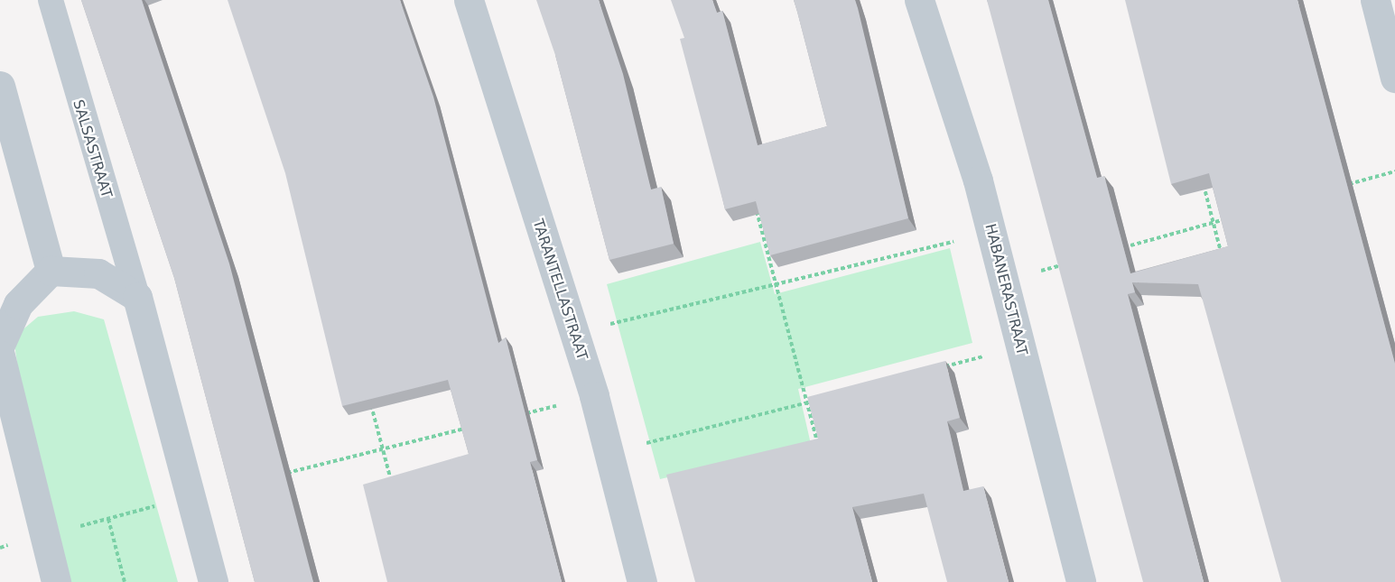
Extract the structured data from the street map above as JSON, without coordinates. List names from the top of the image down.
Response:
{
  "streets": {
    "street": ["SALSASTRAAT", "TARANTELLASTRAAT", "HABANERASTRAAT"]
  }
}
